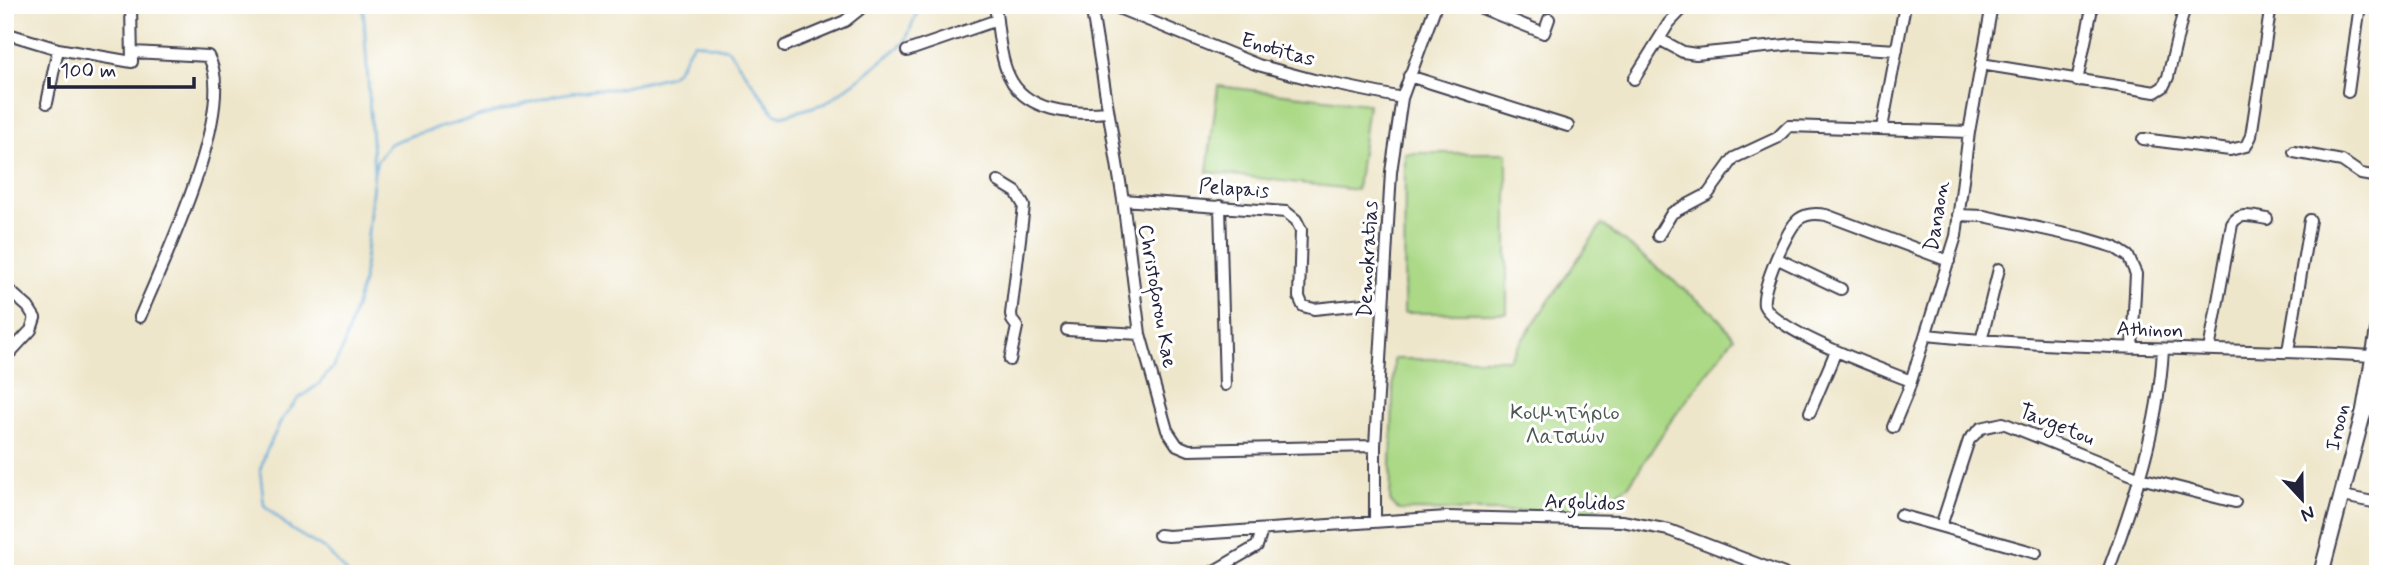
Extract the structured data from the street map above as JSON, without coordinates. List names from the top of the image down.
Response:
{
  "streets": {
    "street": [
      "Enotitas",
      "Pelapais",
      "Danaon",
      "Demokratias",
      "Christoforou Kae",
      "Athinon",
      "Tavgetou",
      "Iroon",
      "Argolidos"
    ]
  },
  "crossings": [
    ["Enotitas", "Demokratias"],
    ["Pelapais", "Demokratias"],
    ["Pelapais", "Christoforou Kae"],
    ["Danaon", "Athinon"],
    ["Demokratias", "Christoforou Kae"],
    ["Demokratias", "Argolidos"],
    ["Athinon", "Iroon"]
  ],
  "parks": ["Κοιμητήριο Λατσιών"],
  "scale_bar": "100 m",
  "north": "bottom"
}
